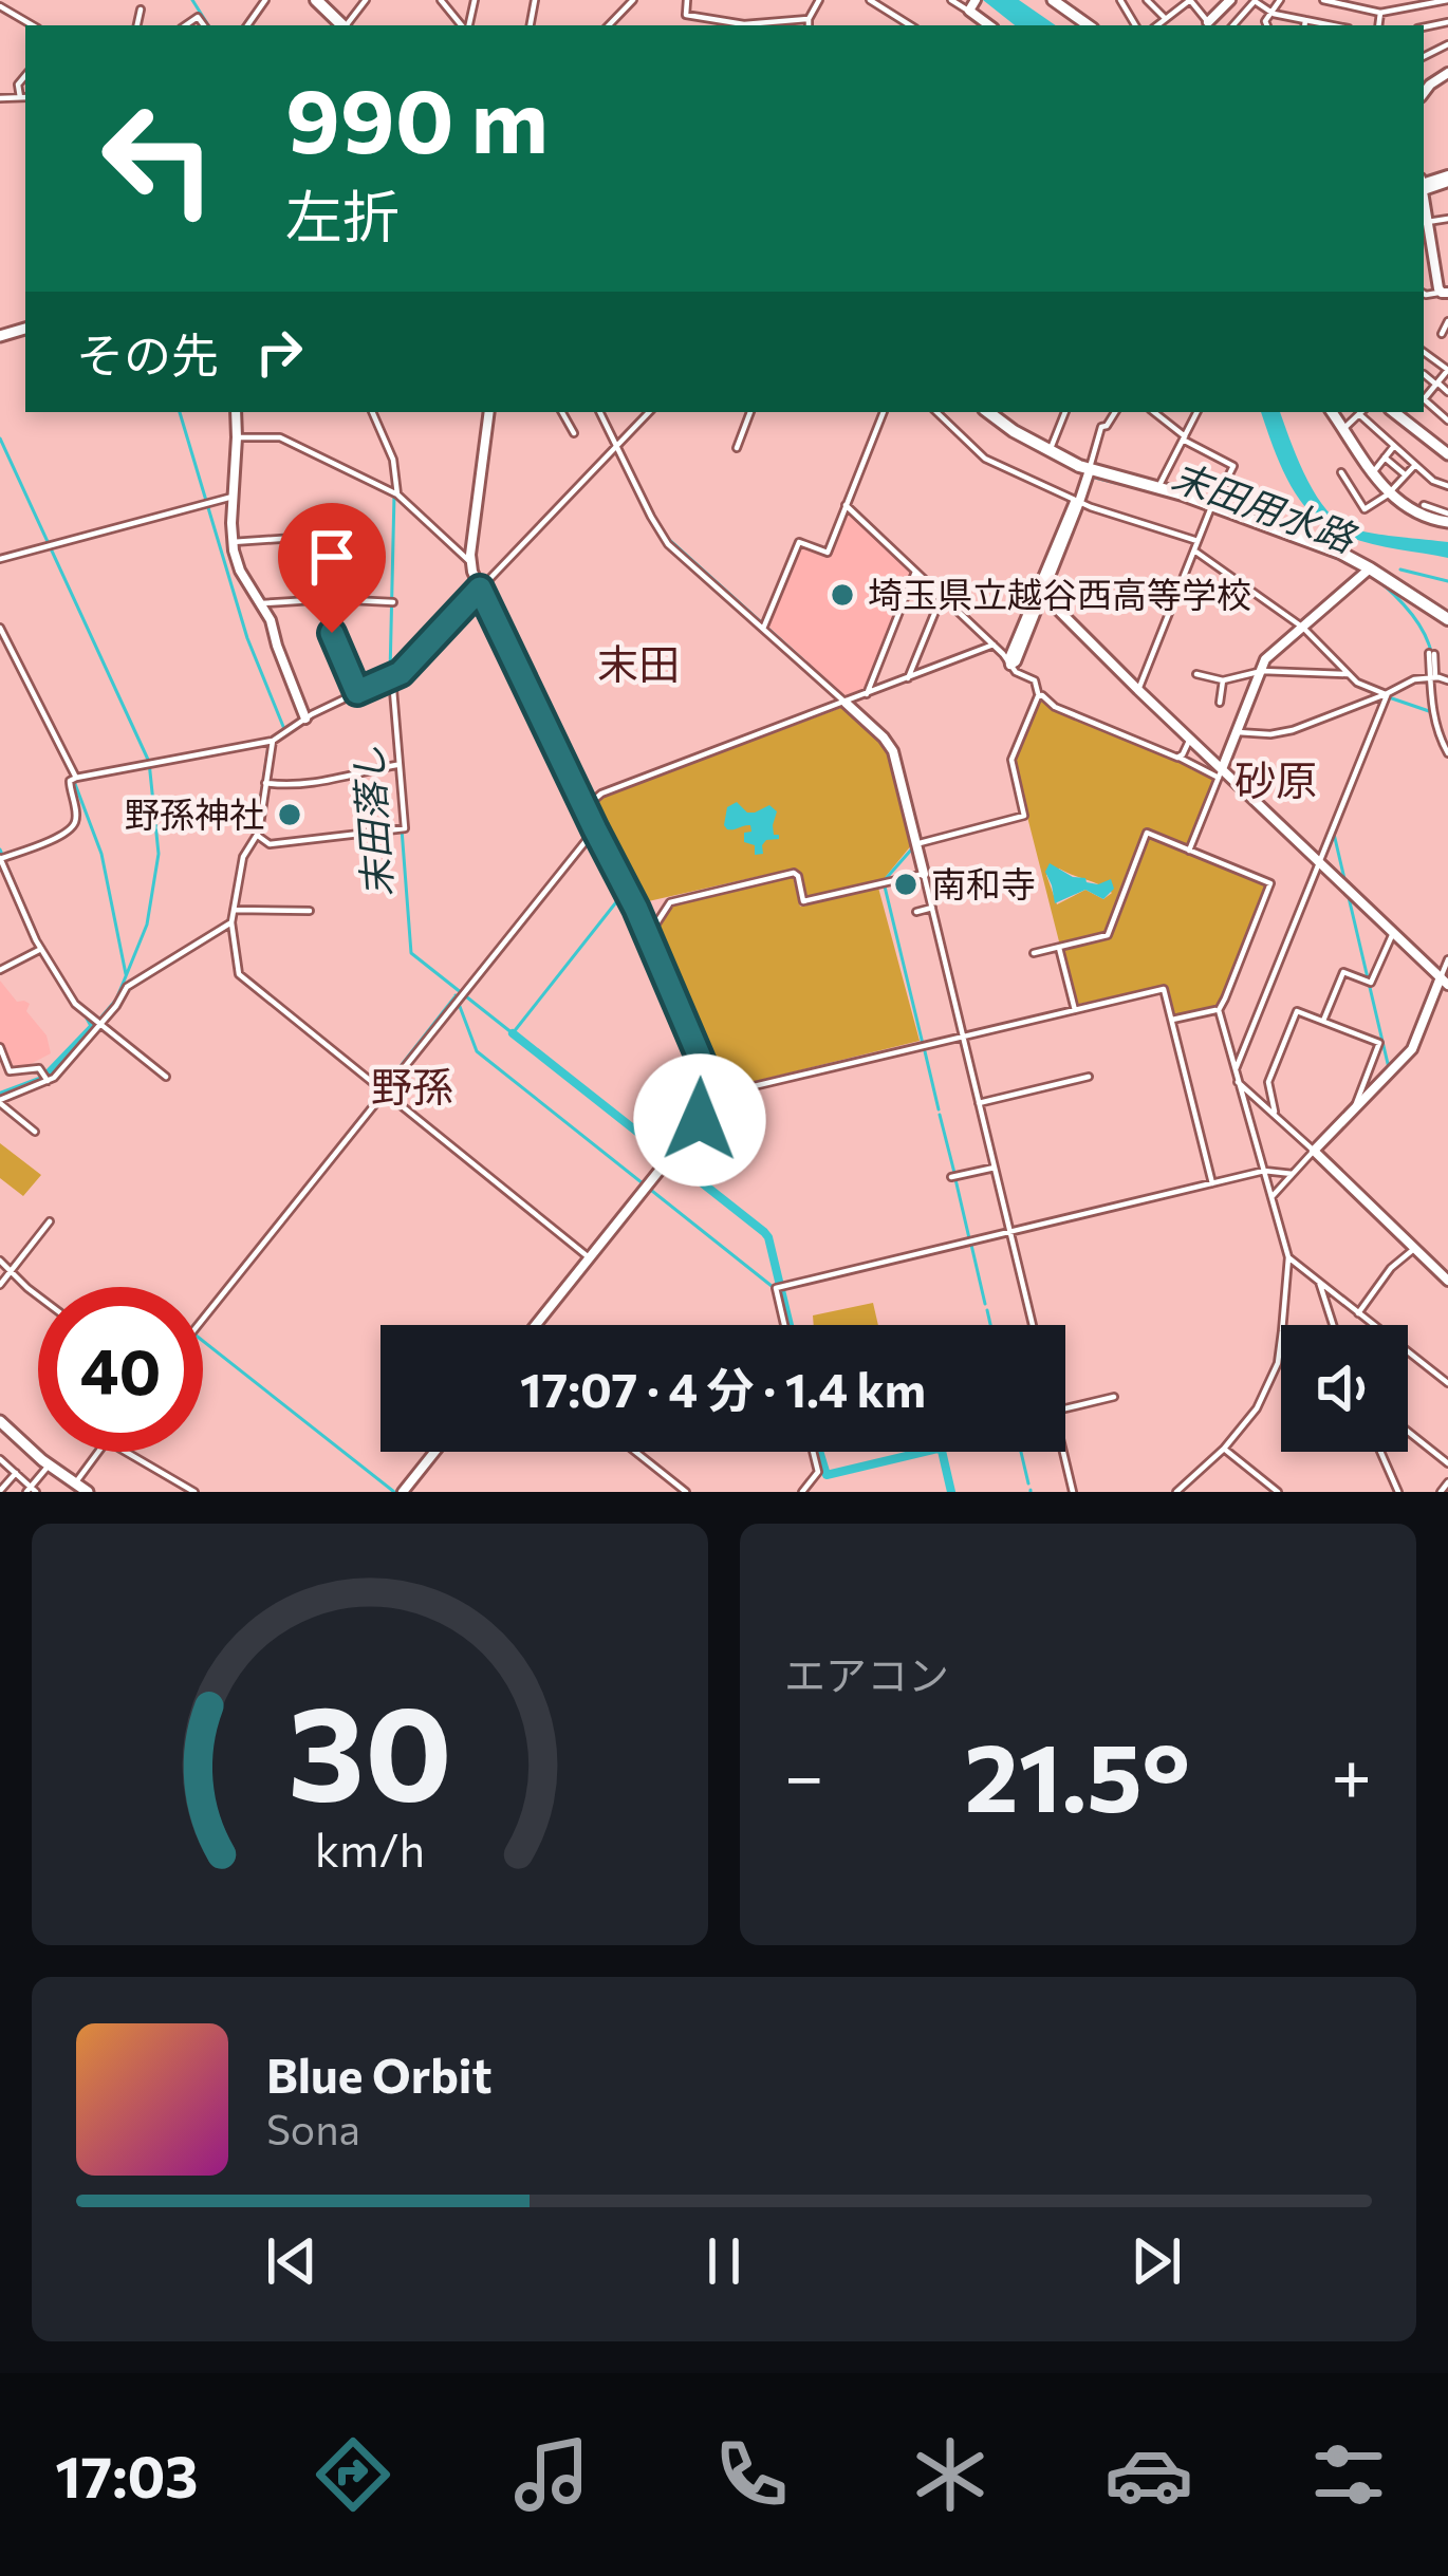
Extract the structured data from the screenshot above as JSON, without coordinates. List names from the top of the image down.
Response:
{
  "districts": ["末田", "砂原", "野孫"],
  "water": ["末田用水路", "末田落し"],
  "places": ["埼玉県立越谷西高等学校", "野孫神社", "南和寺"],
  "page": {
    "turn": ["990 m", "左折"],
    "then": "その先",
    "limit": "40",
    "trip": "17:07 · 4 分 · 1.4 km",
    "tile": "エアコン",
    "heat": ["−", "21.5°", "+"],
    "song": ["Blue Orbit", "Sona"],
    "tabs": "17:03",
    "gauge": ["30", "km/h"]
  }
}
